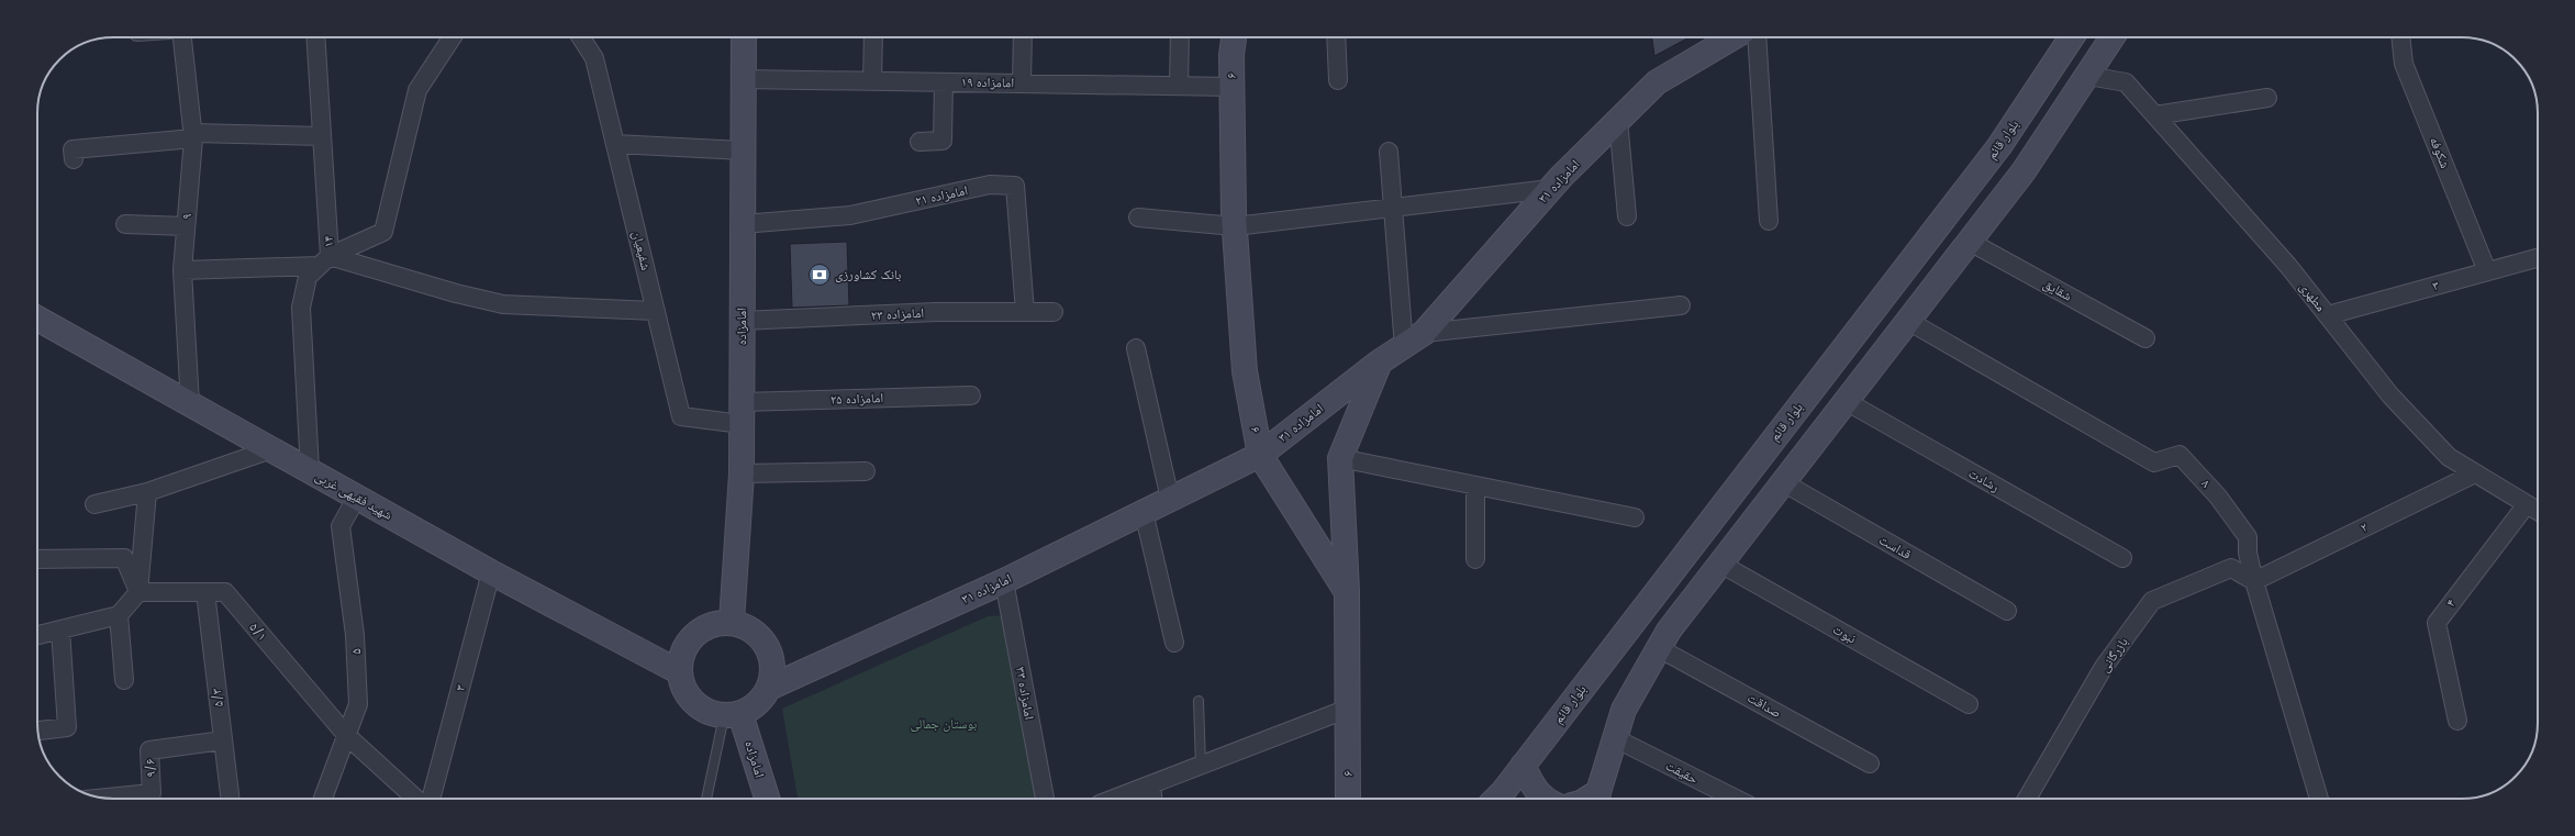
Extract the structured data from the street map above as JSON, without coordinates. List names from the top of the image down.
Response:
{
  "streets": {
    "street": [
      "۶",
      "امامزاده ۱۹",
      "بلوار قائم",
      "شکوفه",
      "امامزاده ۳۱",
      "امامزاده ۲۱",
      "۹",
      "۱۴",
      "شفیعیان",
      "۳",
      "شقایق",
      "مطهری",
      "امامزاده ۲۳",
      "امامزاده",
      "امامزاده ۲۵",
      "رشادت",
      "۸",
      "شهید فقیهی غربی",
      "۲",
      "قداست",
      "۴",
      "۵/۱",
      "نبوت",
      "۵",
      "بازرگانی",
      "امامزاده ۳۳",
      "۵/۳",
      "صداقت",
      "۹/۶",
      "حقیقت"
    ]
  },
  "crossings": [
    ["۶", "امامزاده ۱۹"],
    ["۶", "امامزاده ۳۱"],
    ["امامزاده ۱۹", "امامزاده"],
    ["شکوفه", "۳"],
    ["امامزاده ۳۱", "امامزاده"],
    ["امامزاده ۳۱", "شهید فقیهی غربی"],
    ["امامزاده ۳۱", "امامزاده ۳۳"],
    ["امامزاده ۲۱", "امامزاده ۲۳"],
    ["امامزاده ۲۱", "امامزاده"],
    ["۹", "شهید فقیهی غربی"],
    ["۱۴", "شهید فقیهی غربی"],
    ["شفیعیان", "امامزاده"],
    ["شفیعیان", "امامزاده ۲۵"],
    ["۳", "مطهری"],
    ["۳", "شهید فقیهی غربی"],
    ["مطهری", "۲"],
    ["مطهری", "۴"],
    ["امامزاده ۲۳", "امامزاده"],
    ["امامزاده", "امامزاده ۲۵"],
    ["امامزاده", "شهید فقیهی غربی"],
    ["۸", "۲"],
    ["۸", "بازرگانی"],
    ["شهید فقیهی غربی", "۵"],
    ["۲", "بازرگانی"],
    ["۵/۱", "۵"],
    ["۵/۱", "۵/۳"],
    ["۵/۳", "۹/۶"]
  ],
  "parks": ["بوستان جمالی"],
  "places": {
    "bank": ["بانک کشاورزی"]
  }
}
